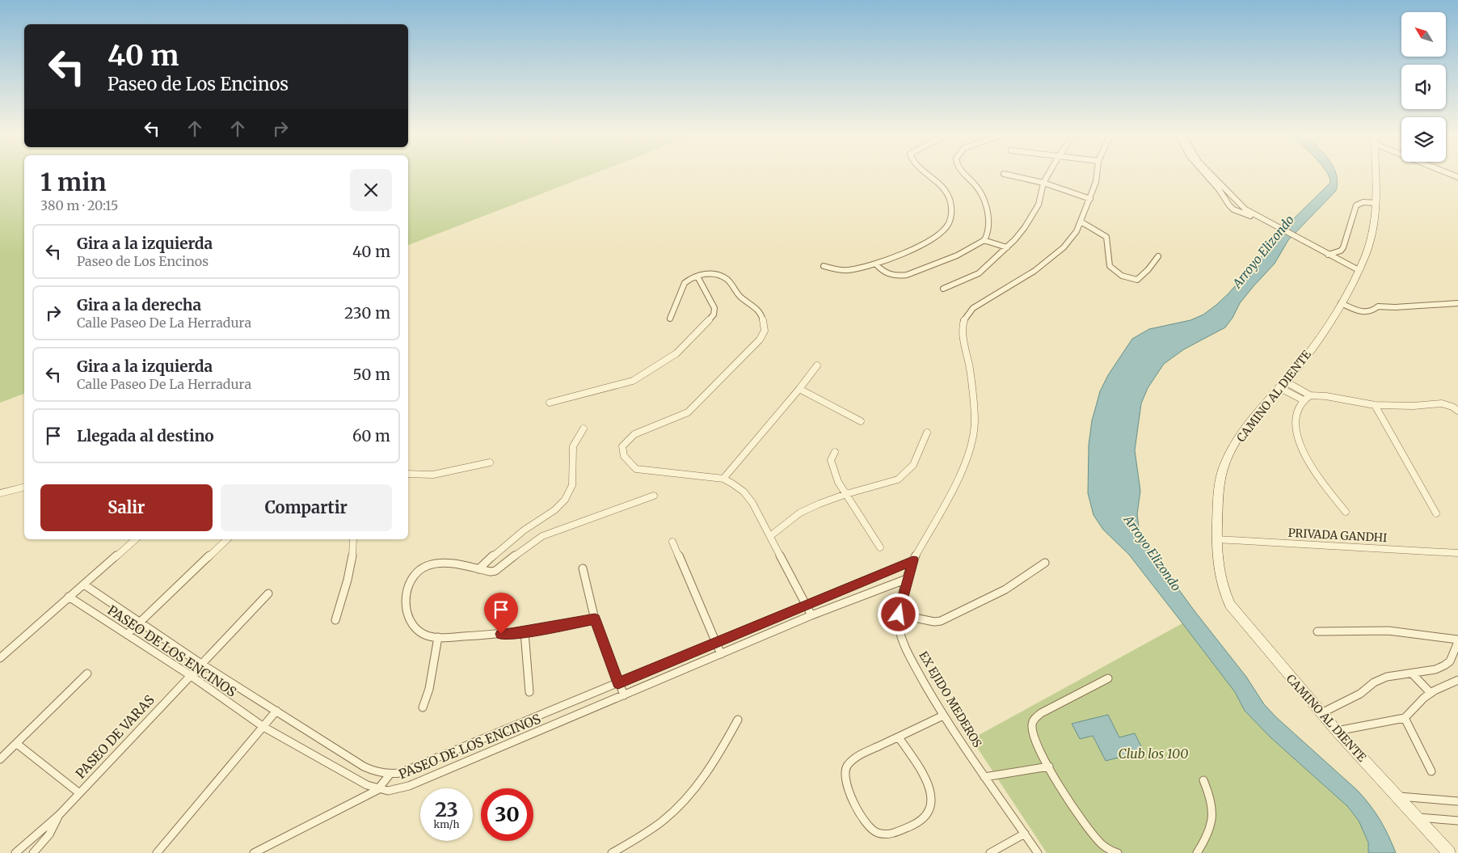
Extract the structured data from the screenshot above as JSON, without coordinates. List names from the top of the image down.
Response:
{
  "streets": {
    "street": [
      "CAMINO AL DIENTE",
      "PRIVADA GANDHI",
      "PASEO DE LOS ENCINOS",
      "EX EJIDO MEDEROS",
      "PASEO DE VARAS"
    ]
  },
  "crossings": [
    ["CAMINO AL DIENTE", "PRIVADA GANDHI"],
    ["PASEO DE LOS ENCINOS", "EX EJIDO MEDEROS"],
    ["PASEO DE LOS ENCINOS", "PASEO DE VARAS"]
  ],
  "water": ["Arroyo Elizondo"],
  "parks": ["Club los 100"],
  "north": "top left",
  "page": {
    "turn": ["40 m", "Paseo de Los Encinos"],
    "heading": ["1 min", "380 m · 20:15"],
    "list": [
      {
        "name": "Gira a la izquierda",
        "note": "Paseo de Los Encinos",
        "value": "40 m"
      },
      {
        "name": "Gira a la derecha",
        "note": "Calle Paseo De La Herradura",
        "value": "230 m"
      },
      {
        "name": "Gira a la izquierda",
        "note": "Calle Paseo De La Herradura",
        "value": "50 m"
      },
      {
        "name": "Llegada al destino",
        "value": "60 m"
      }
    ],
    "buttons": ["Salir", "Compartir"],
    "speed": "23 km/h",
    "limit": "30"
  }
}
